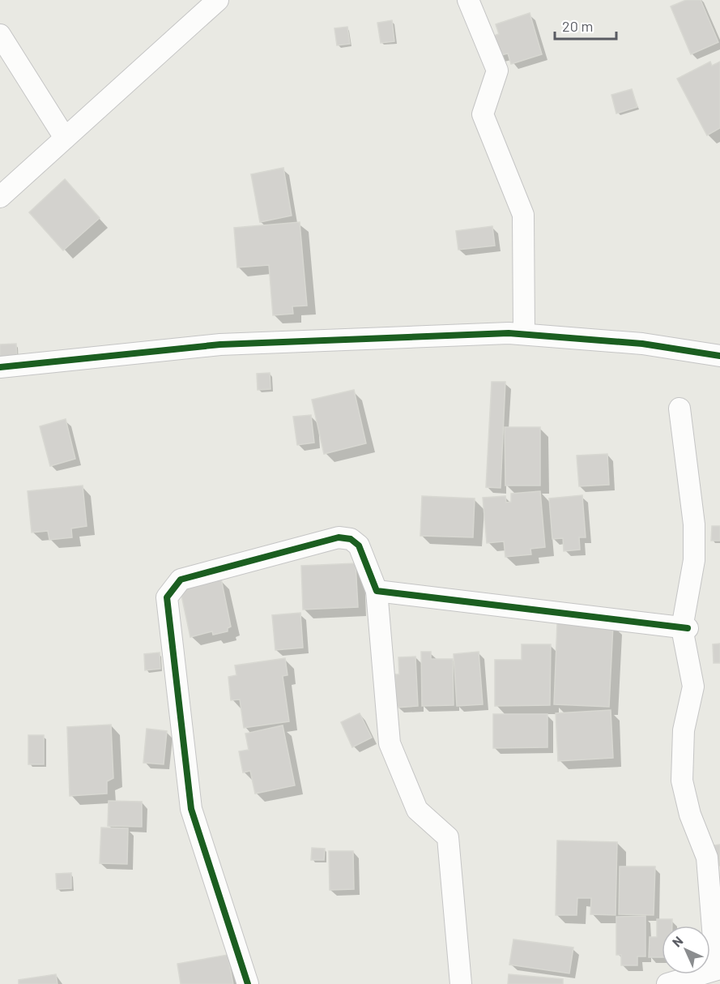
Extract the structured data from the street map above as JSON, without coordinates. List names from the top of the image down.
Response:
{
  "scale_bar": "20 m",
  "north": "top left"
}
